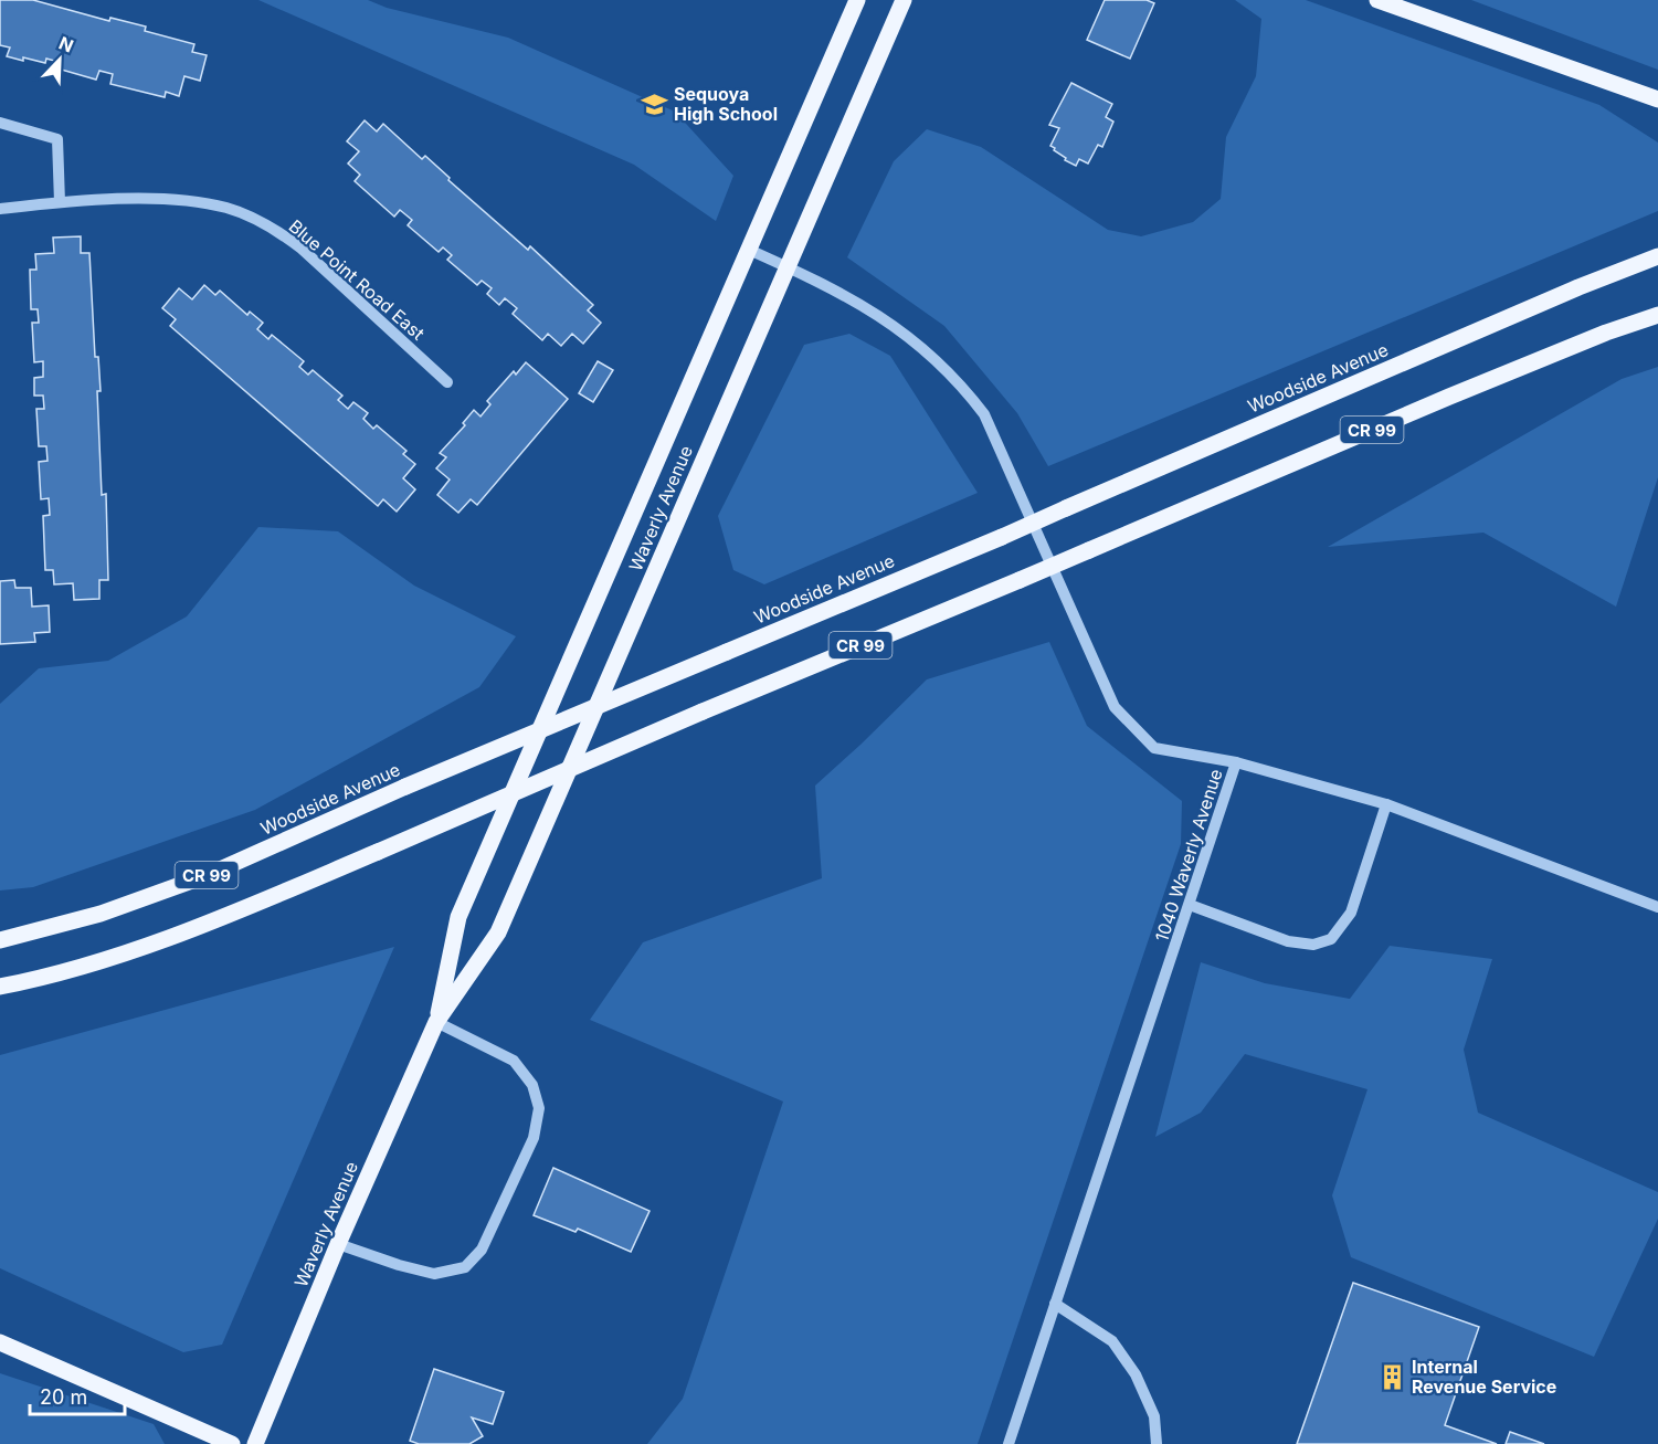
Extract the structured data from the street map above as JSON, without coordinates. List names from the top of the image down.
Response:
{
  "streets": {
    "main road": ["Woodside Avenue", "CR 99", "Waverly Avenue"],
    "street": ["Blue Point Road East", "1040 Waverly Avenue"]
  },
  "crossings": [
    ["Waverly Avenue", "1040 Waverly Avenue"]
  ],
  "places": {
    "school or university": ["Sequoya High School"],
    "building": ["Internal Revenue Service"]
  },
  "scale_bar": "20 m",
  "north": "top right"
}
